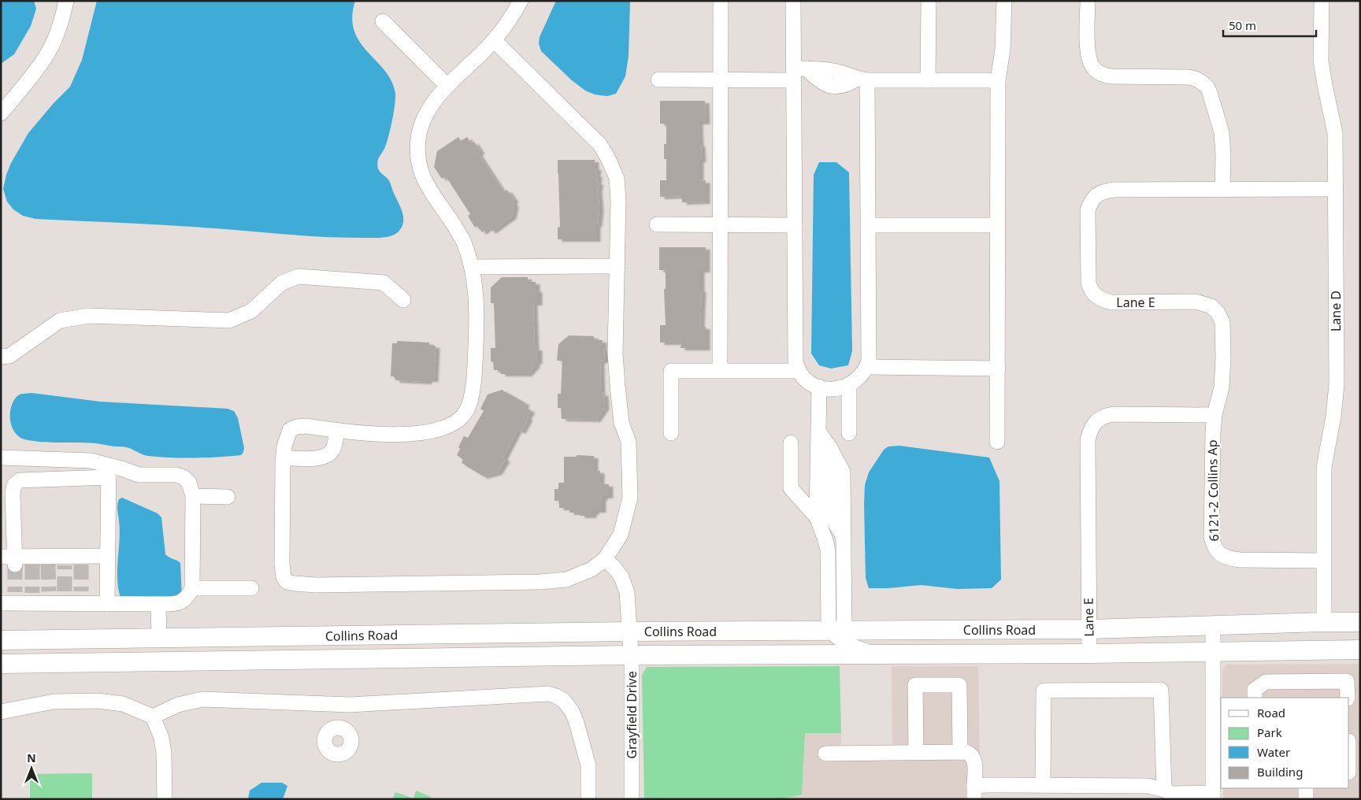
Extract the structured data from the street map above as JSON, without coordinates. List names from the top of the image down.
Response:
{
  "streets": {
    "main road": ["Collins Road"],
    "street": [
      "Lane E",
      "Lane D",
      "6121-2 Collins Ap",
      "Grayfield Drive"
    ]
  },
  "crossings": [
    ["Lane E", "6121-2 Collins Ap"],
    ["Lane E", "Collins Road"],
    ["Lane D", "6121-2 Collins Ap"],
    ["Lane D", "Collins Road"],
    ["Collins Road", "Grayfield Drive"]
  ],
  "legend": [
    "Road",
    "Park",
    "Water",
    "Building"
  ],
  "scale_bar": "50 m",
  "north": "top"
}
